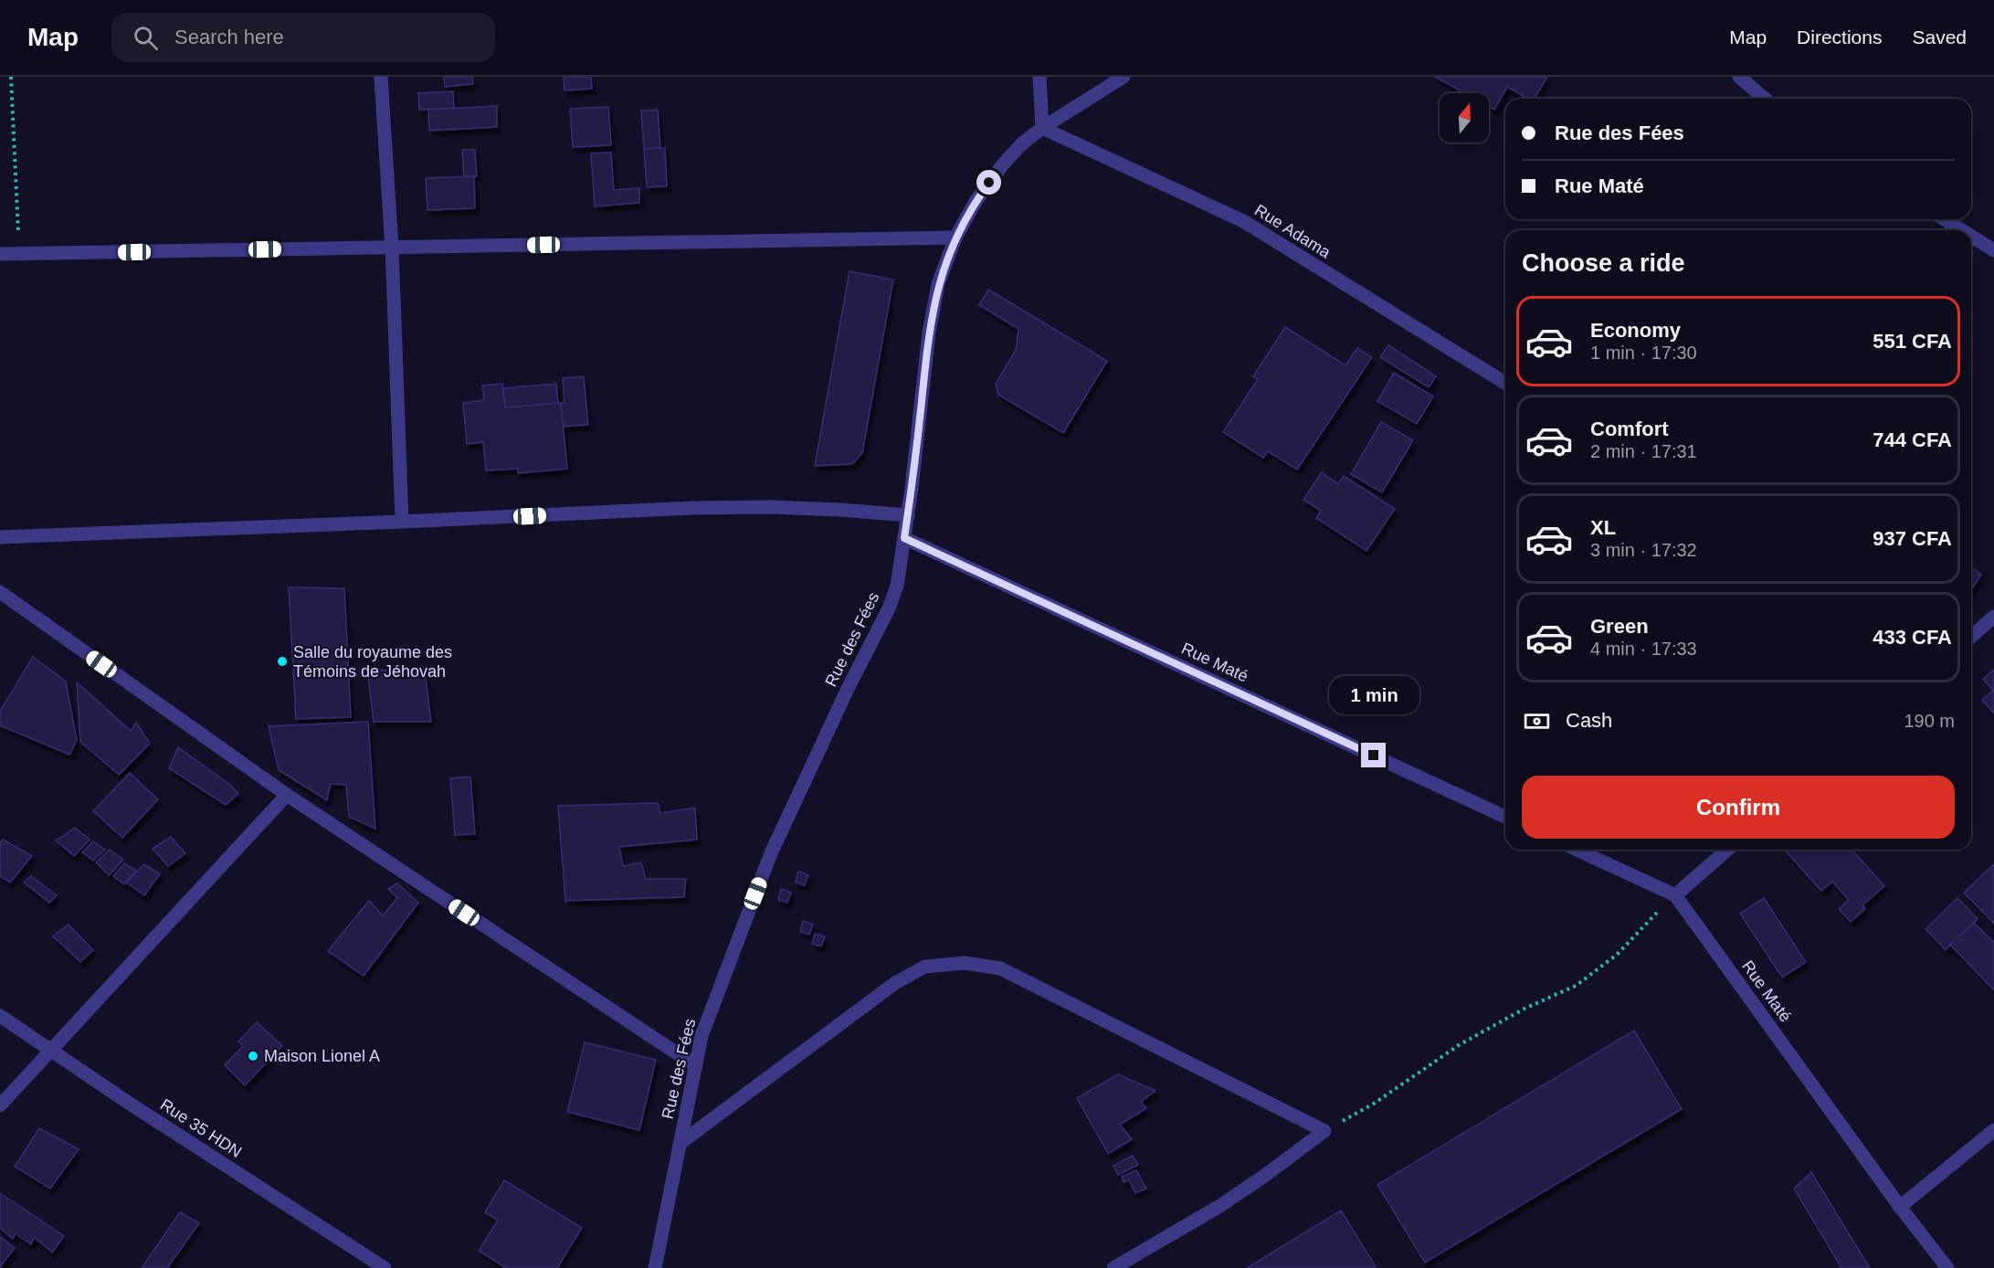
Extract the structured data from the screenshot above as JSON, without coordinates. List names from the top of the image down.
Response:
{
  "streets": {
    "street": [
      "Rue Adama",
      "Rue des Fées",
      "Rue Maté",
      "Rue 35 HDN"
    ]
  },
  "crossings": [
    ["Rue Adama", "Rue des Fées"],
    ["Rue des Fées", "Rue Maté"]
  ],
  "places": ["Salle du royaume des Témoins de Jéhovah", "Maison Lionel A"],
  "north": "top",
  "page": {
    "header": "Map",
    "search": "Search here",
    "nav": ["Map", "Directions", "Saved"],
    "banner": ["Rue des Fées", "Rue Maté"],
    "heading": "Choose a ride",
    "list": [
      {
        "name": "Economy",
        "note": "1 min · 17:30",
        "value": "551 CFA"
      },
      {
        "name": "Comfort",
        "note": "2 min · 17:31",
        "value": "744 CFA"
      },
      {
        "name": "XL",
        "note": "3 min · 17:32",
        "value": "937 CFA"
      },
      {
        "name": "Green",
        "note": "4 min · 17:33",
        "value": "433 CFA"
      }
    ],
    "bubble": "1 min",
    "pay": ["Cash", "190 m"],
    "buttons": "Confirm"
  }
}
